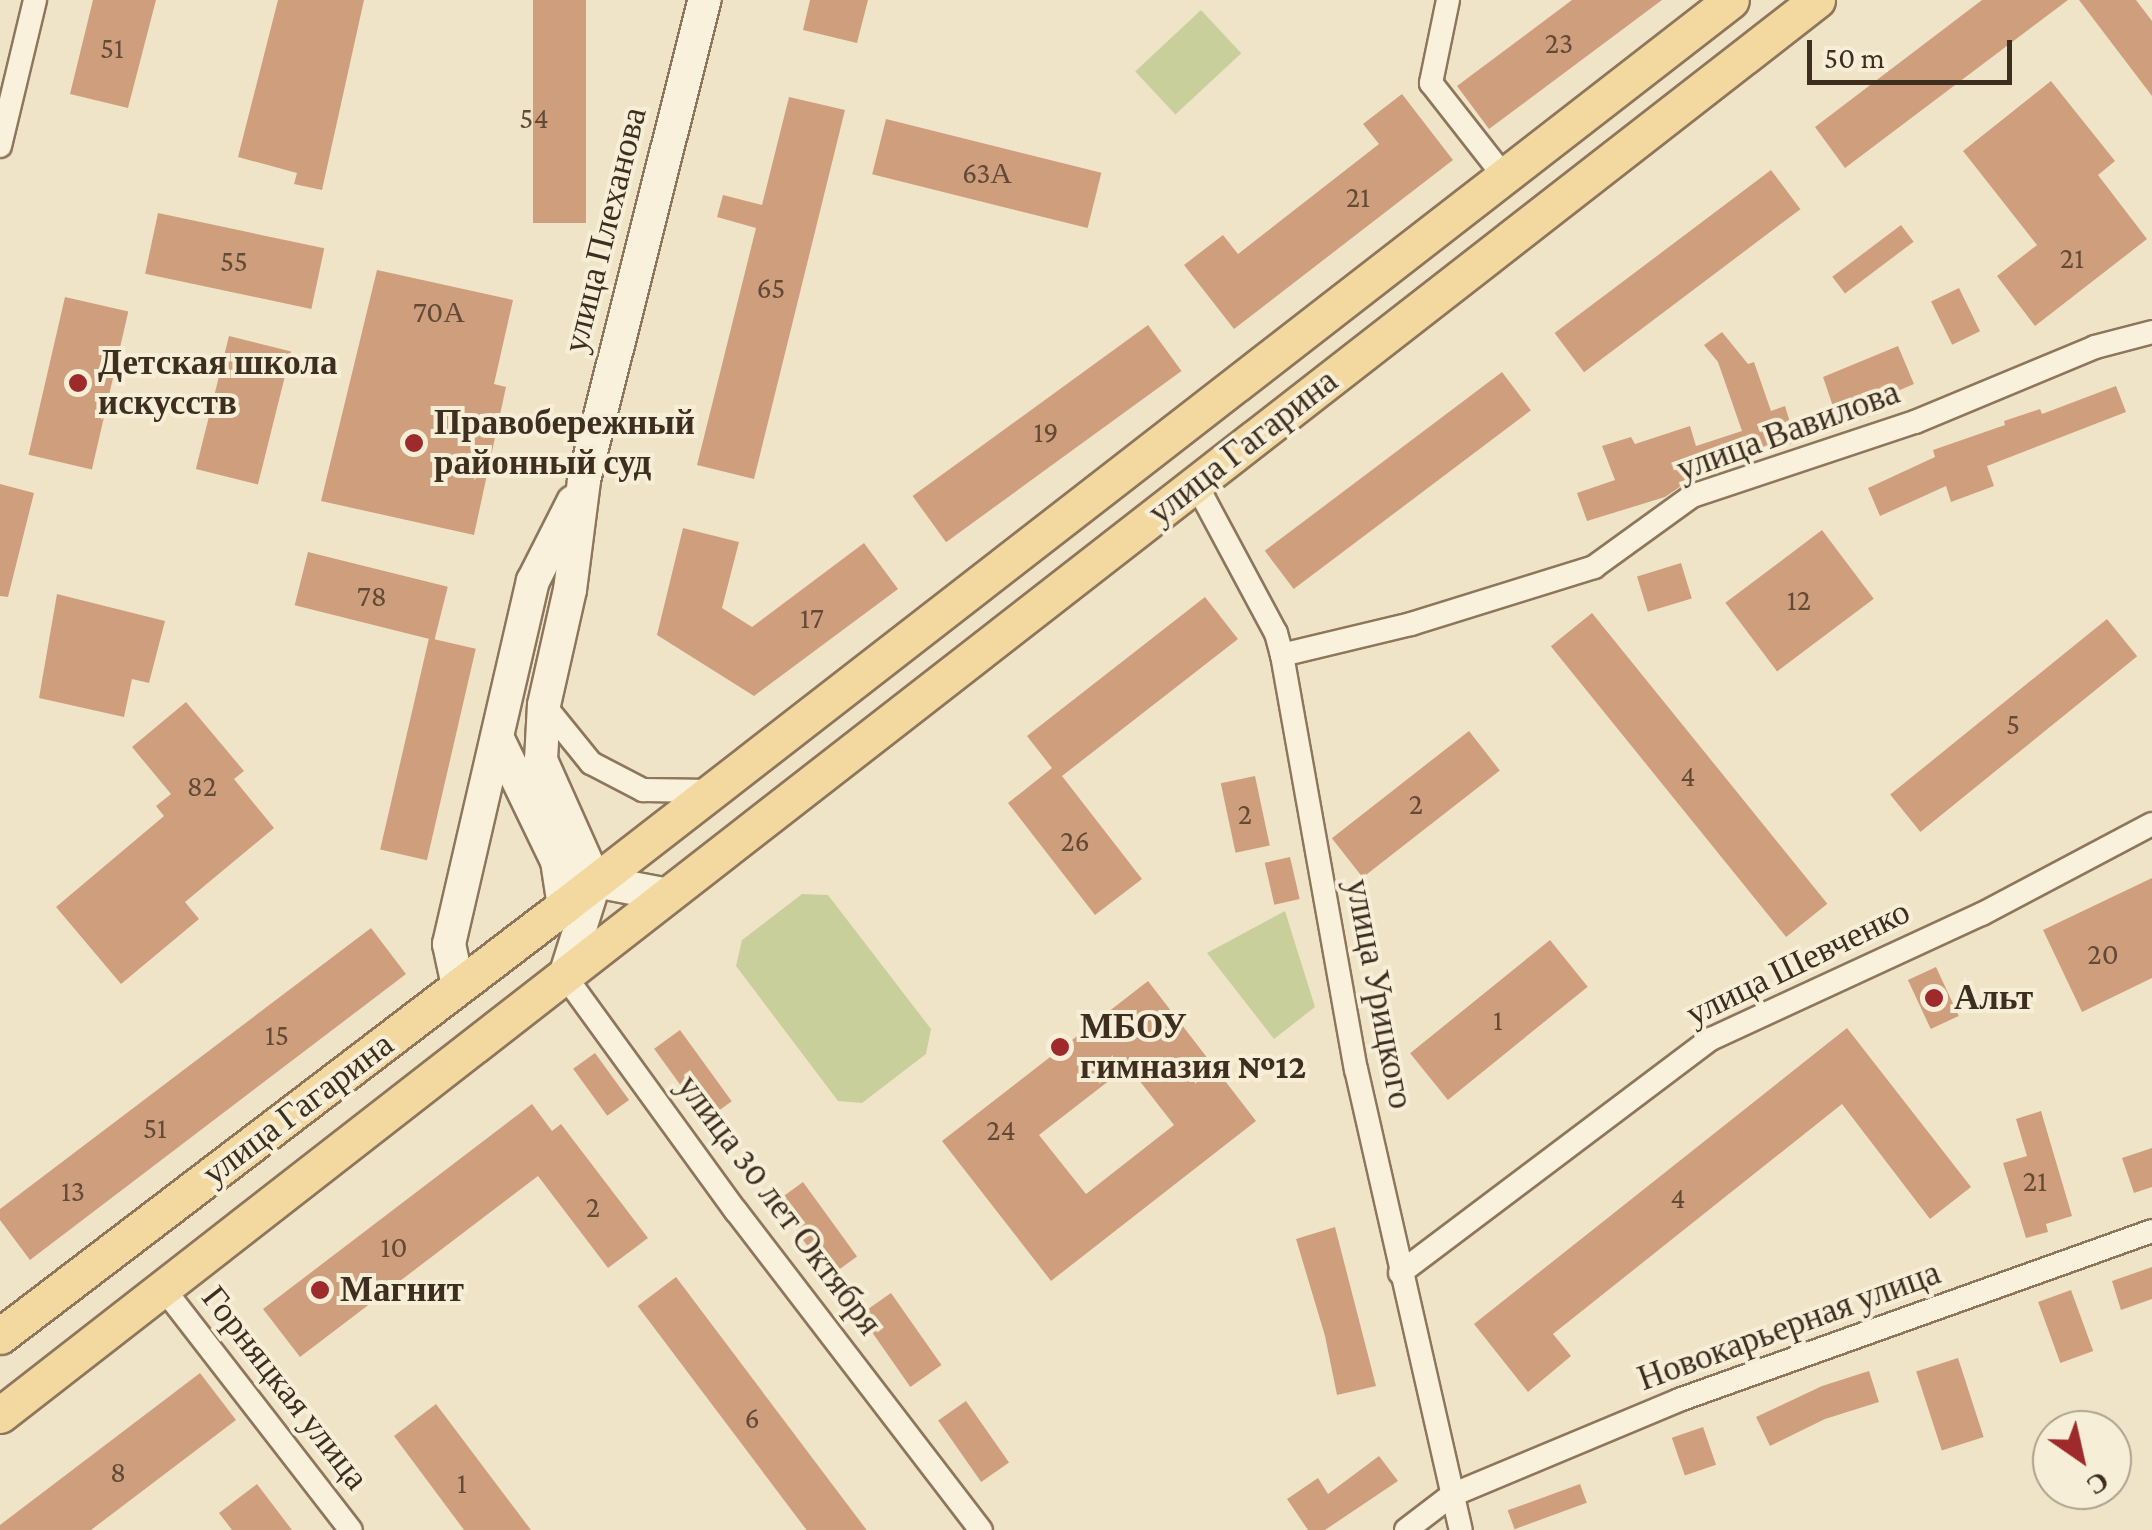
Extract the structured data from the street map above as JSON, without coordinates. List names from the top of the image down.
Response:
{
  "streets": {
    "main road": ["улица Плеханова", "улица Гагарина"],
    "street": [
      "улица Вавилова",
      "улица Шевченко",
      "улица Урицкого",
      "улица 30 лет Октября",
      "Новокарьерная улица",
      "Горняцкая улица"
    ]
  },
  "crossings": [
    ["улица Плеханова", "улица Гагарина"],
    ["улица Вавилова", "улица Урицкого"],
    ["улица Гагарина", "улица Урицкого"],
    ["улица Гагарина", "улица 30 лет Октября"],
    ["улица Гагарина", "Горняцкая улица"],
    ["улица Шевченко", "улица Урицкого"],
    ["улица Урицкого", "Новокарьерная улица"]
  ],
  "places": [
    "Детская школа искусств",
    "Правобережный районный суд",
    "Альт",
    "МБОУ гимназия №12",
    "Магнит"
  ],
  "house_numbers": [
    "23",
    "51",
    "54",
    "63А",
    "21",
    "21",
    "55",
    "65",
    "70А",
    "19",
    "78",
    "12",
    "17",
    "5",
    "4",
    "82",
    "2",
    "2",
    "26",
    "20",
    "1",
    "15",
    "51",
    "24",
    "21",
    "13",
    "4",
    "2",
    "10",
    "6",
    "8",
    "1"
  ],
  "scale_bar": "50 m",
  "north": "bottom right"
}
